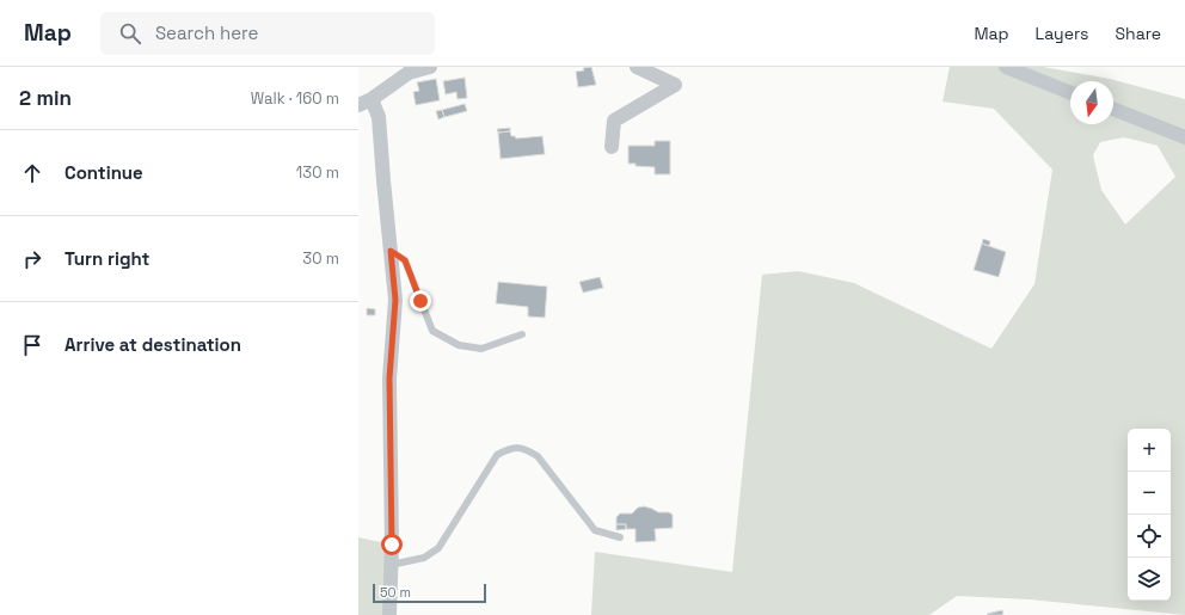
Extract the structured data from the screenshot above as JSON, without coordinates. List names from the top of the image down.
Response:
{
  "scale_bar": "50 m",
  "north": "bottom",
  "page": {
    "header": "Map",
    "search": "Search here",
    "nav": ["Map", "Layers", "Share"],
    "heading": ["2 min", "Walk · 160 m"],
    "list": [
      ["Continue", "130 m"],
      ["Turn right", "30 m"],
      "Arrive at destination"
    ],
    "map_buttons": ["+", "−"],
    "scale": "50 m"
  }
}
